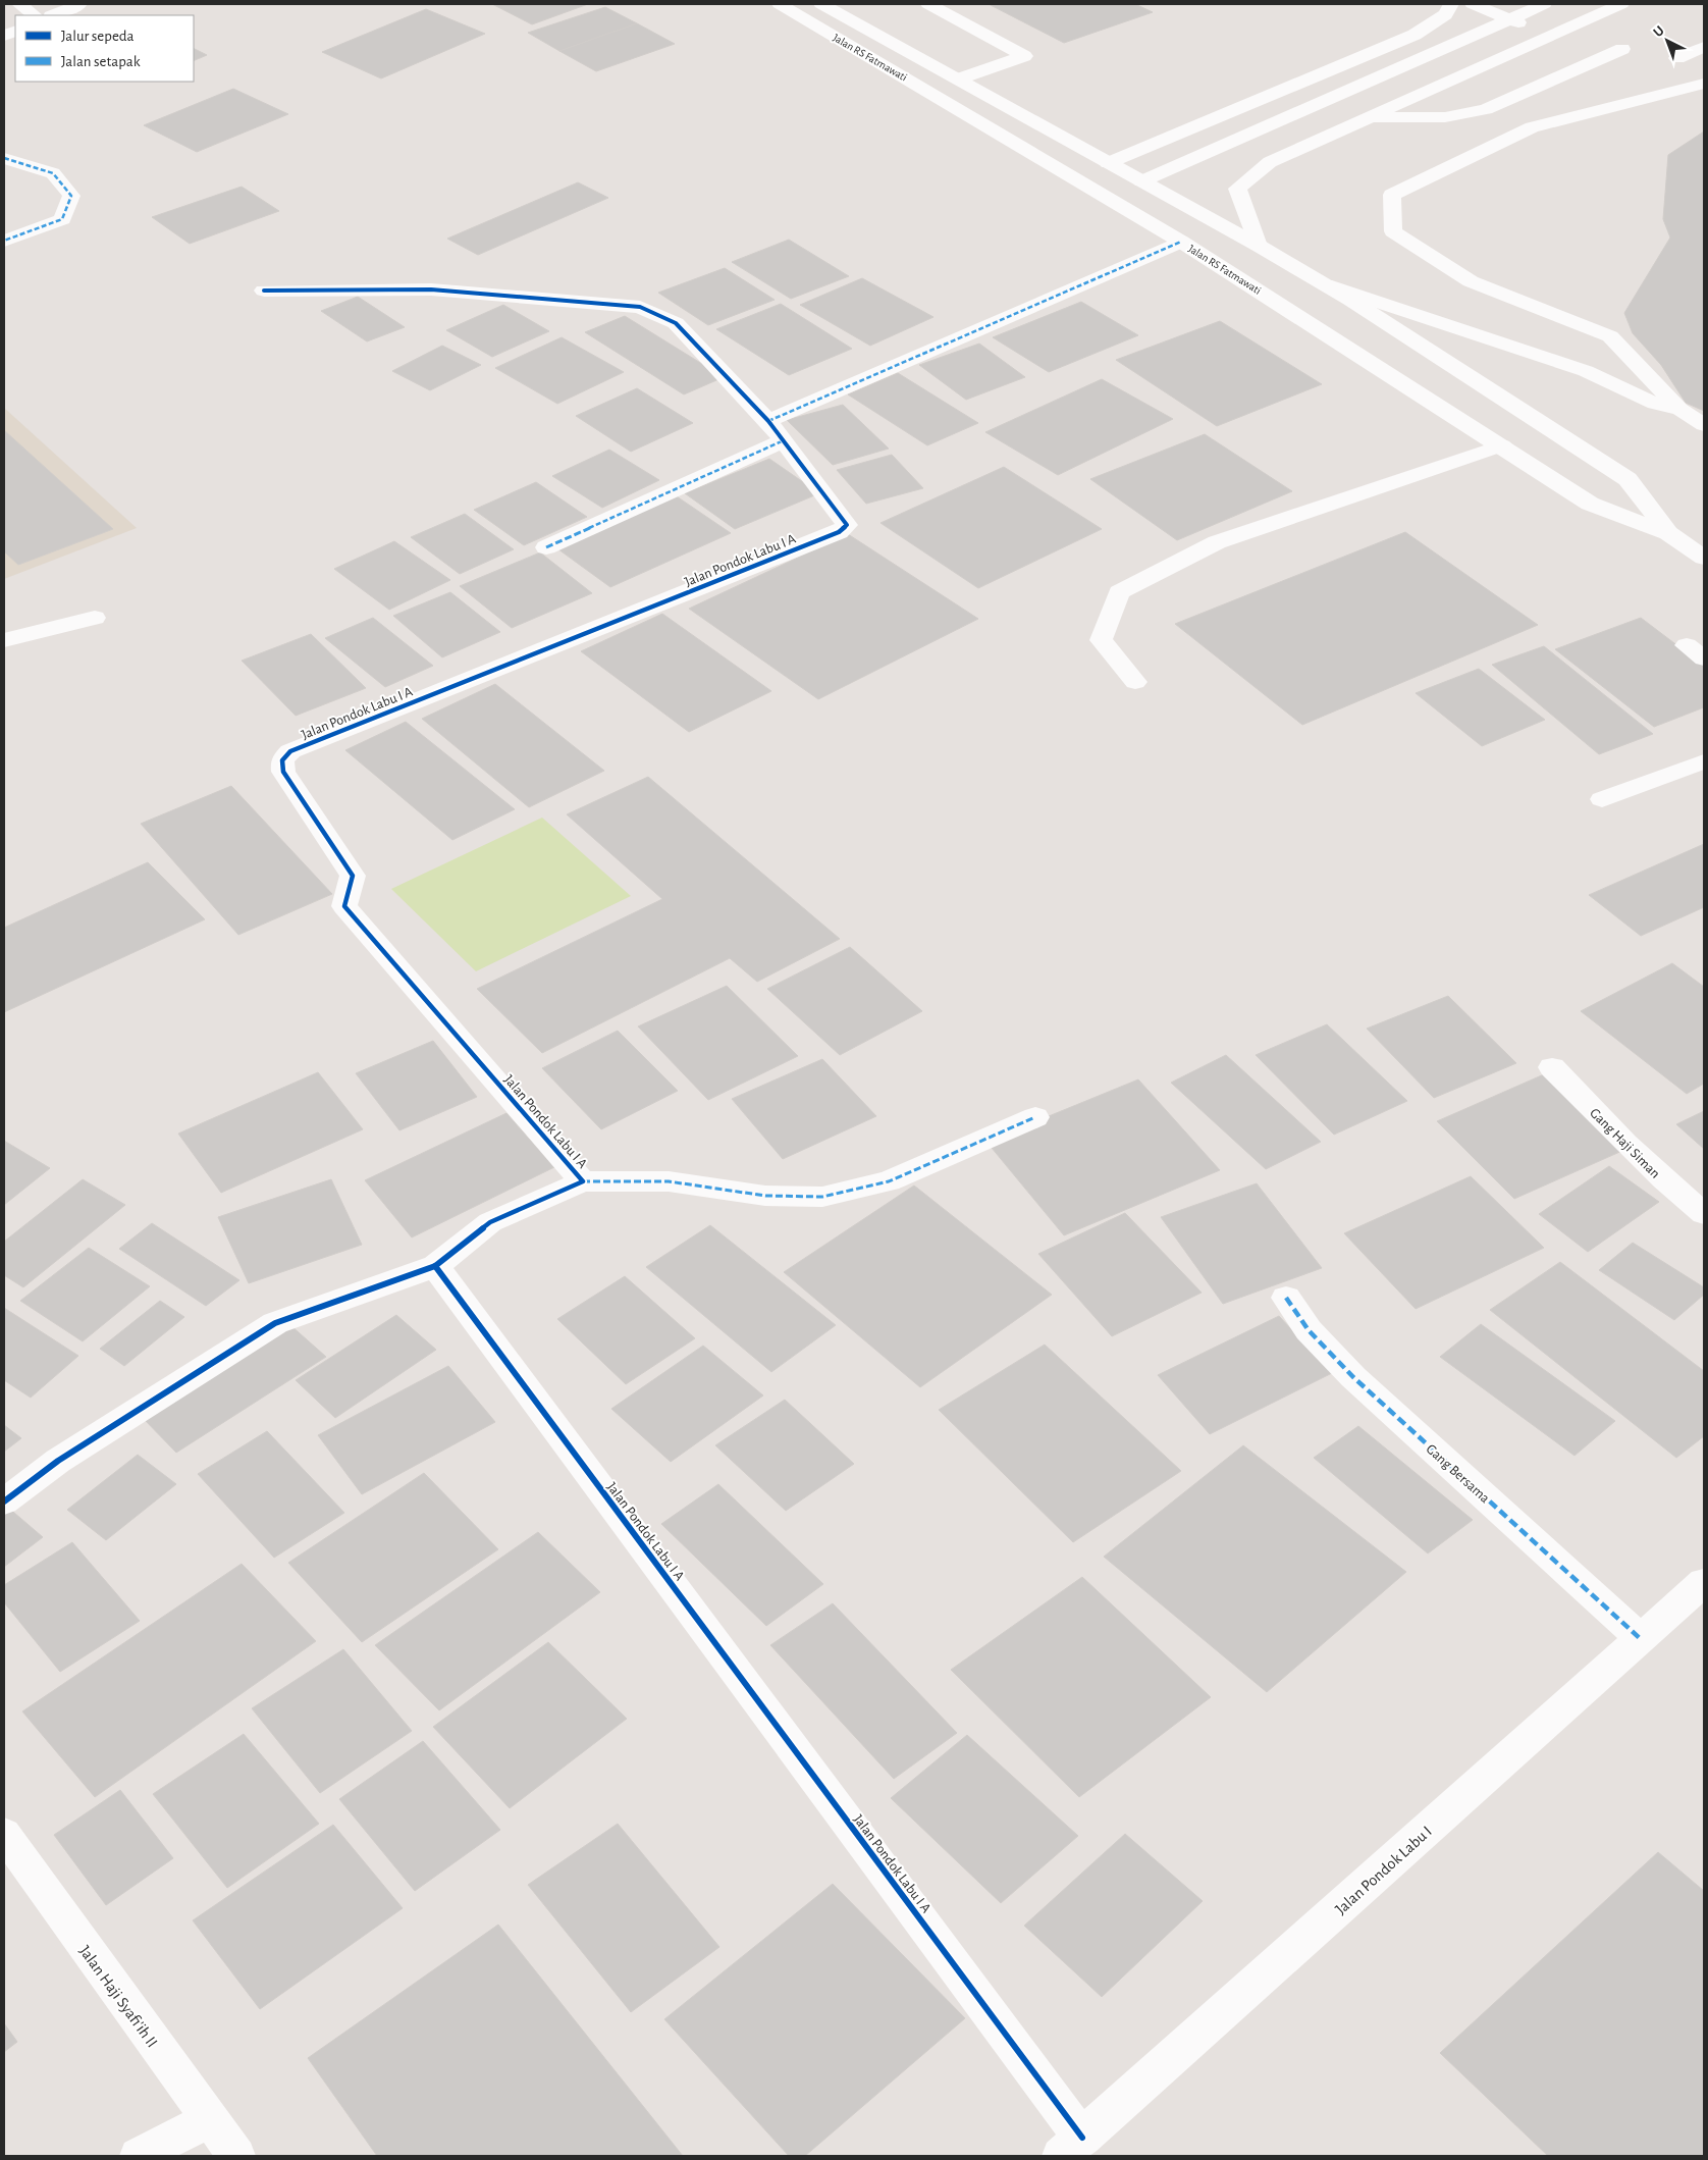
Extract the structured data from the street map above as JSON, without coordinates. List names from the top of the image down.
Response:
{
  "streets": {
    "street": [
      "Jalan RS Fatmawati",
      "Jalan Pondok Labu I A",
      "Gang Haji Siman",
      "Gang Bersama",
      "Jalan Pondok Labu I",
      "Jalan Haji Syafi'ih II"
    ]
  },
  "crossings": [
    ["Jalan Pondok Labu I A", "Jalan Pondok Labu I"],
    ["Gang Bersama", "Jalan Pondok Labu I"]
  ],
  "legend": ["Jalur sepeda", "Jalan setapak"],
  "north": "top left"
}
